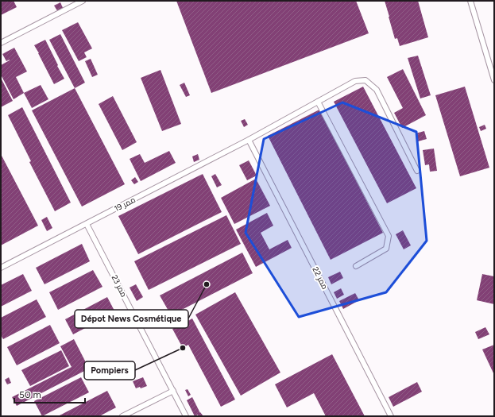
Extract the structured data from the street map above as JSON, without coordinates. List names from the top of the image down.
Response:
{
  "streets": {
    "lane": ["ممر 19", "ممر 22", "ممر 23"]
  },
  "crossings": [
    ["ممر 19", "ممر 22"],
    ["ممر 19", "ممر 23"]
  ],
  "places": ["Dépot News Cosmétique", "Pompiers"],
  "scale_bar": "50 m"
}
